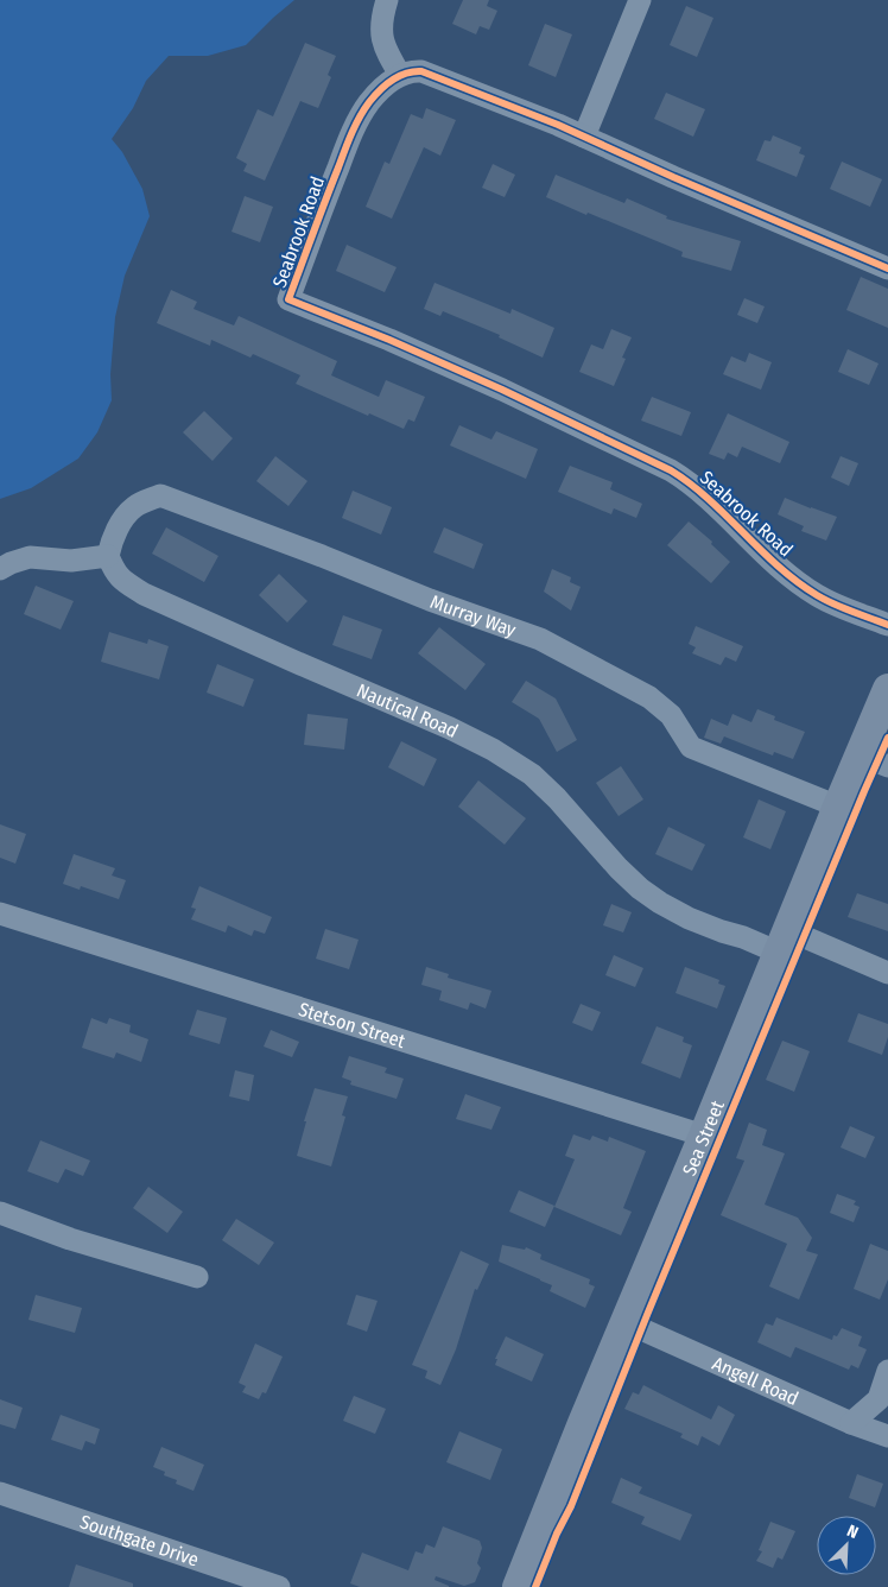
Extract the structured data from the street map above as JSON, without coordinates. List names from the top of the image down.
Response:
{
  "streets": {
    "street": [
      "Seabrook Road",
      "Murray Way",
      "Nautical Road",
      "Stetson Street",
      "Sea Street",
      "Angell Road",
      "Southgate Drive"
    ]
  },
  "crossings": [
    ["Murray Way", "Nautical Road"],
    ["Murray Way", "Sea Street"],
    ["Nautical Road", "Sea Street"],
    ["Stetson Street", "Sea Street"],
    ["Sea Street", "Angell Road"]
  ],
  "north": "top right"
}
